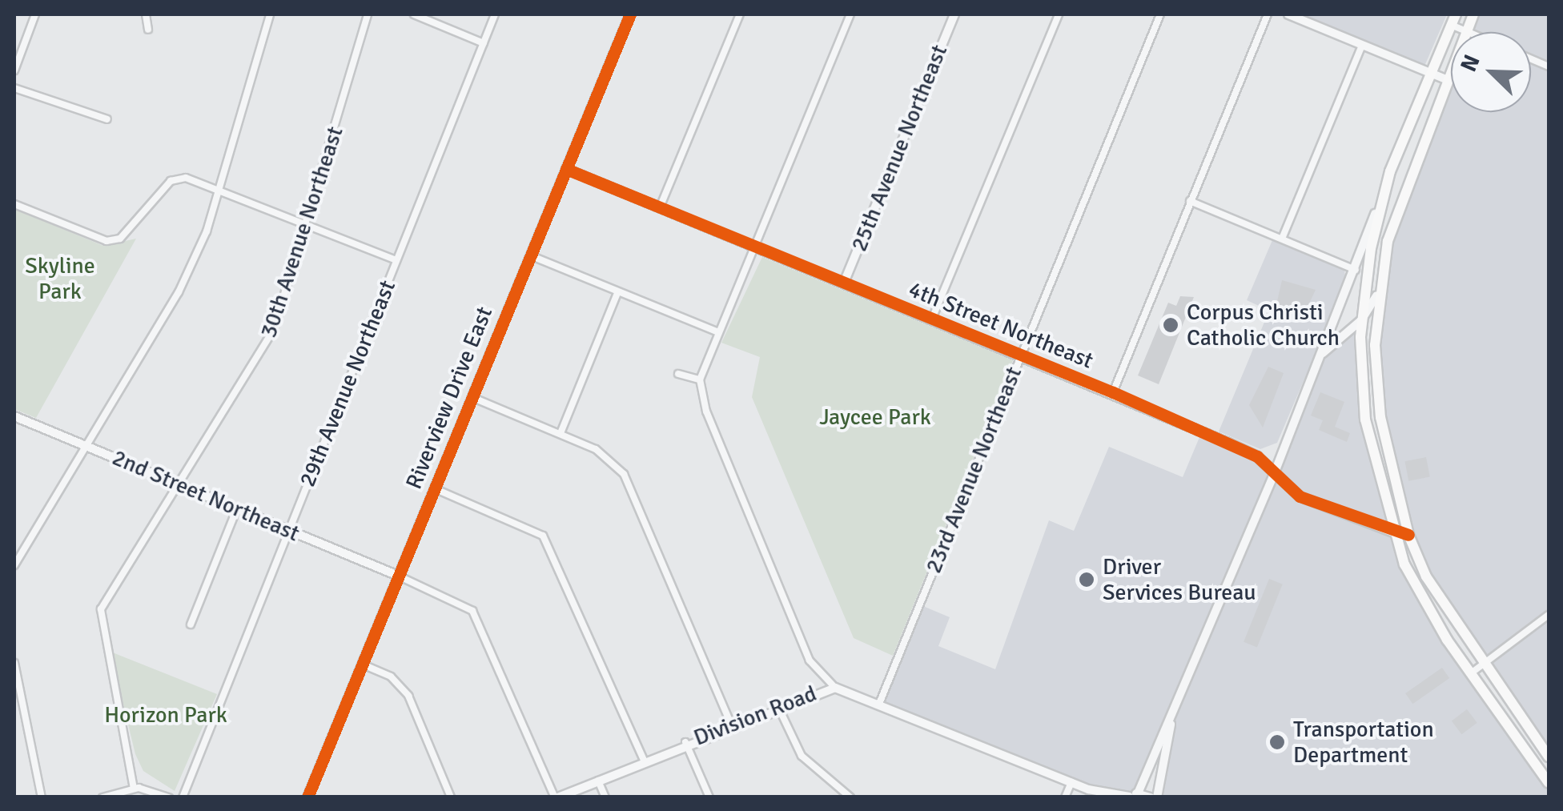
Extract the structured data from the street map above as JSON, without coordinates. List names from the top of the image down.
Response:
{
  "streets": {
    "street": [
      "25th Avenue Northeast",
      "30th Avenue Northeast",
      "4th Street Northeast",
      "29th Avenue Northeast",
      "Riverview Drive East",
      "23rd Avenue Northeast",
      "2nd Street Northeast",
      "Division Road"
    ]
  },
  "crossings": [
    ["25th Avenue Northeast", "4th Street Northeast"],
    ["30th Avenue Northeast", "2nd Street Northeast"],
    ["4th Street Northeast", "Riverview Drive East"],
    ["4th Street Northeast", "23rd Avenue Northeast"],
    ["29th Avenue Northeast", "2nd Street Northeast"],
    ["Riverview Drive East", "2nd Street Northeast"],
    ["23rd Avenue Northeast", "Division Road"]
  ],
  "parks": ["Skyline Park", "Jaycee Park", "Horizon Park"],
  "places": ["Corpus Christi Catholic Church", "Driver Services Bureau", "Transportation Department"],
  "north": "top left"
}
